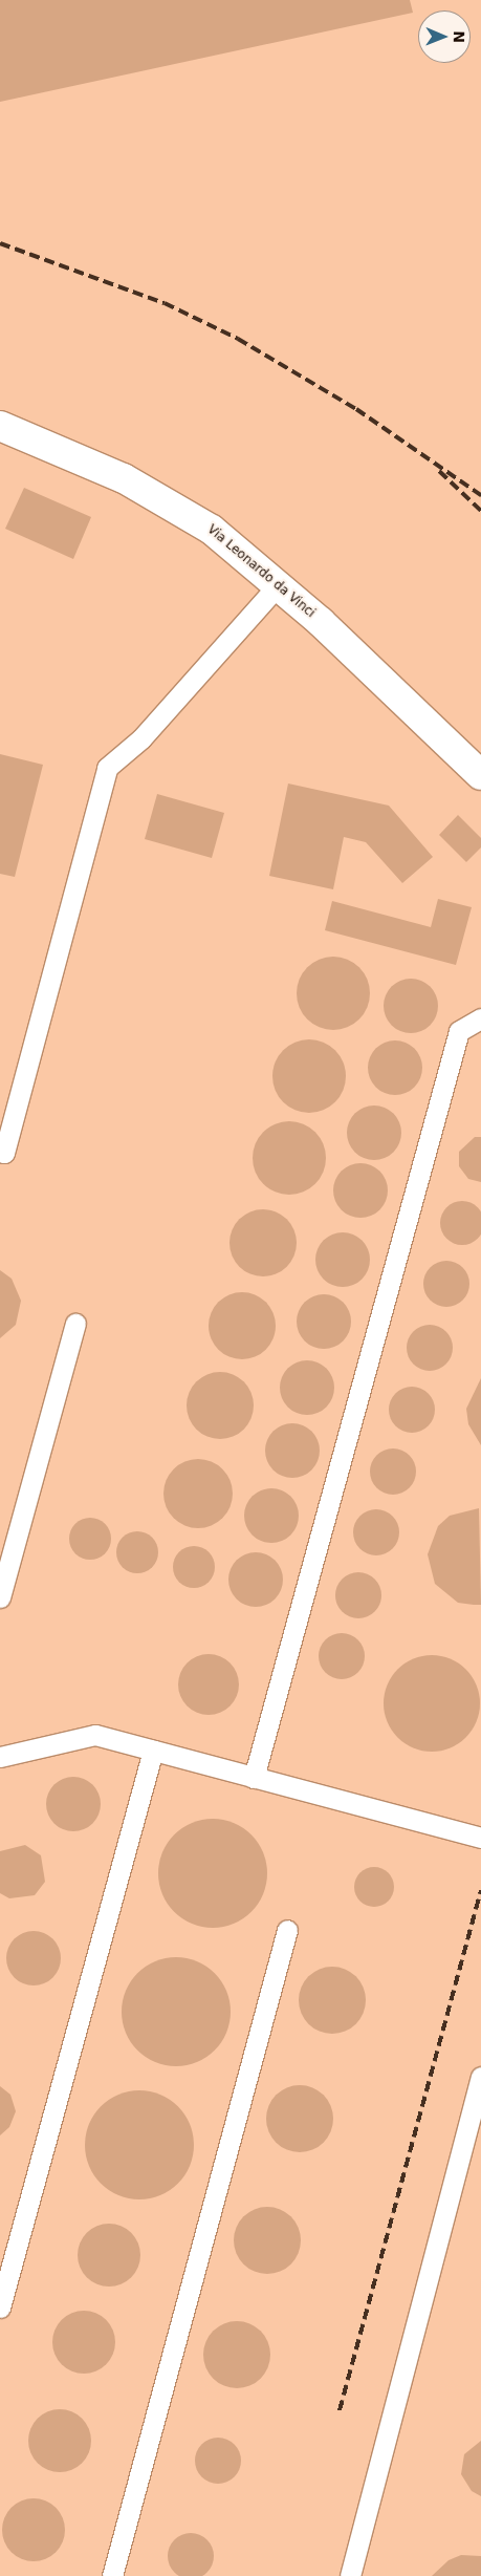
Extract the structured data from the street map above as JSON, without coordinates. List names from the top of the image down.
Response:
{
  "streets": {
    "street": ["Via Leonardo da Vinci"]
  },
  "north": "right"
}
